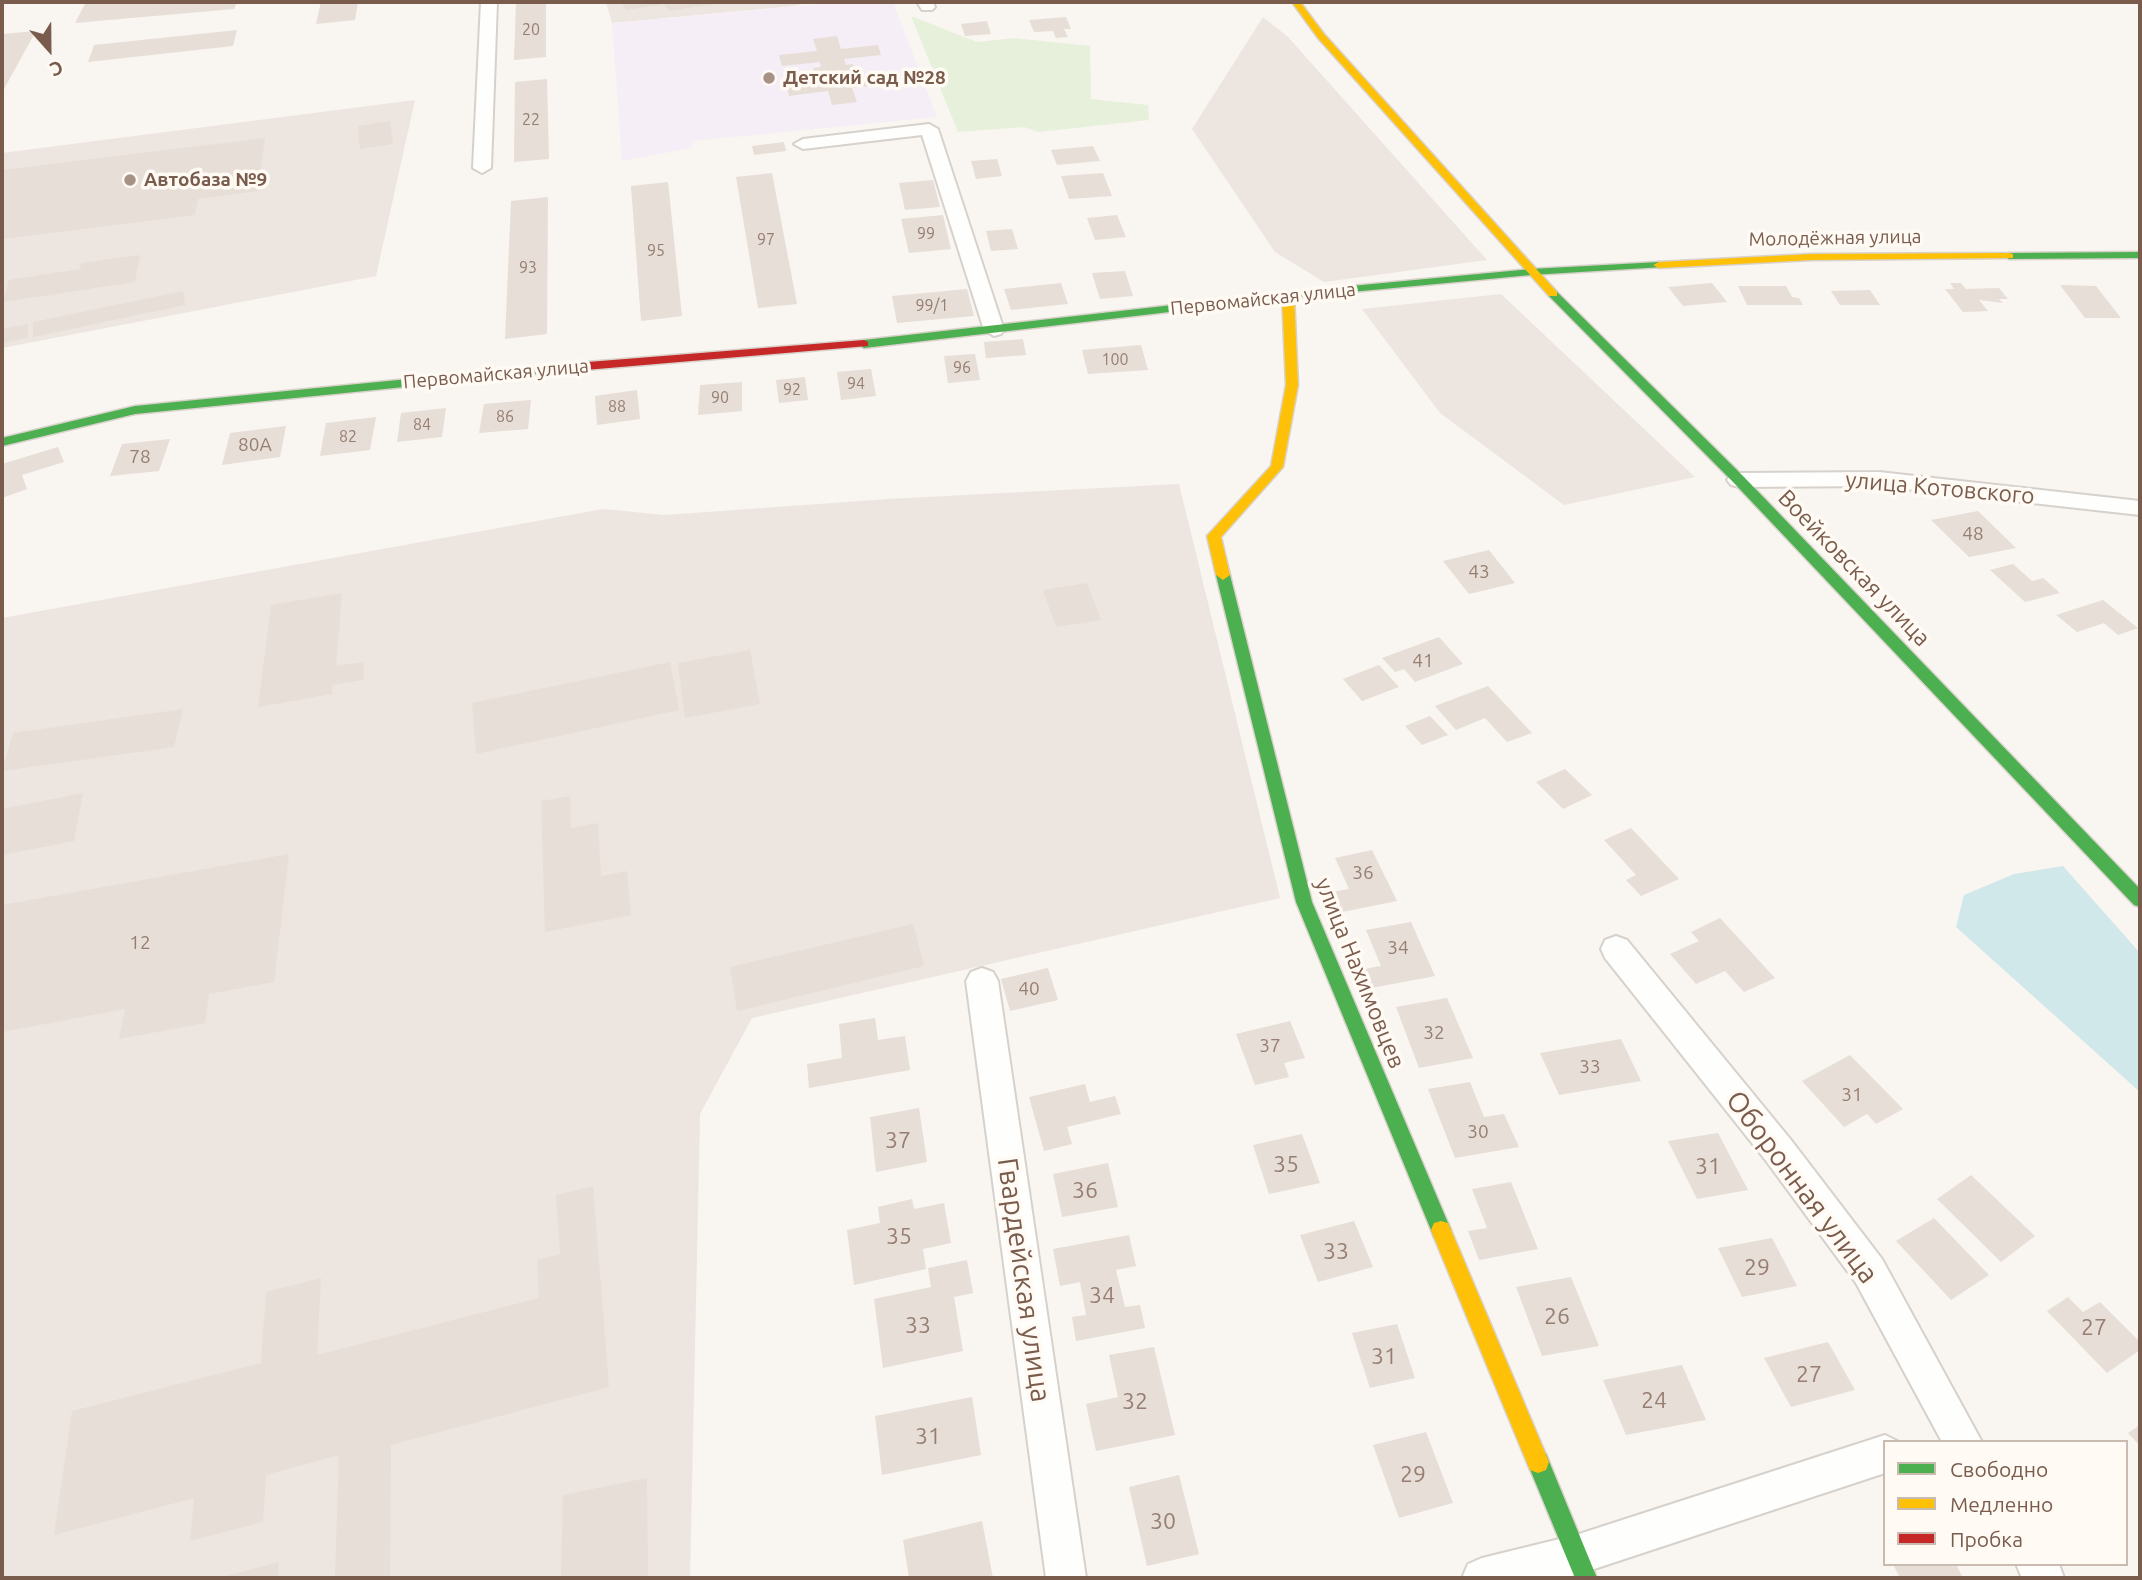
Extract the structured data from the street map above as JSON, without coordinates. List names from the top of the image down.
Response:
{
  "streets": {
    "street": [
      "Молодёжная улица",
      "Первомайская улица",
      "улица Котовского",
      "Воейковская улица",
      "улица Нахимовцев",
      "Оборонная улица",
      "Гвардейская улица"
    ]
  },
  "crossings": [
    ["Молодёжная улица", "Первомайская улица"],
    ["Молодёжная улица", "Воейковская улица"],
    ["Первомайская улица", "Воейковская улица"],
    ["Первомайская улица", "улица Нахимовцев"],
    ["улица Котовского", "Воейковская улица"]
  ],
  "places": ["Детский сад №28", "Автобаза №9"],
  "house_numbers": [
    "20",
    "22",
    "99",
    "97",
    "95",
    "93",
    "99/1",
    "100",
    "96",
    "94",
    "92",
    "90",
    "88",
    "86",
    "84",
    "82",
    "80А",
    "78",
    "48",
    "43",
    "41",
    "36",
    "12",
    "34",
    "40",
    "32",
    "37",
    "33",
    "31",
    "30",
    "37",
    "35",
    "31",
    "36",
    "35",
    "33",
    "29",
    "34",
    "26",
    "33",
    "27",
    "31",
    "27",
    "24",
    "32",
    "31",
    "29",
    "30"
  ],
  "legend": ["Свободно", "Медленно", "Пробка"],
  "north": "bottom"
}
